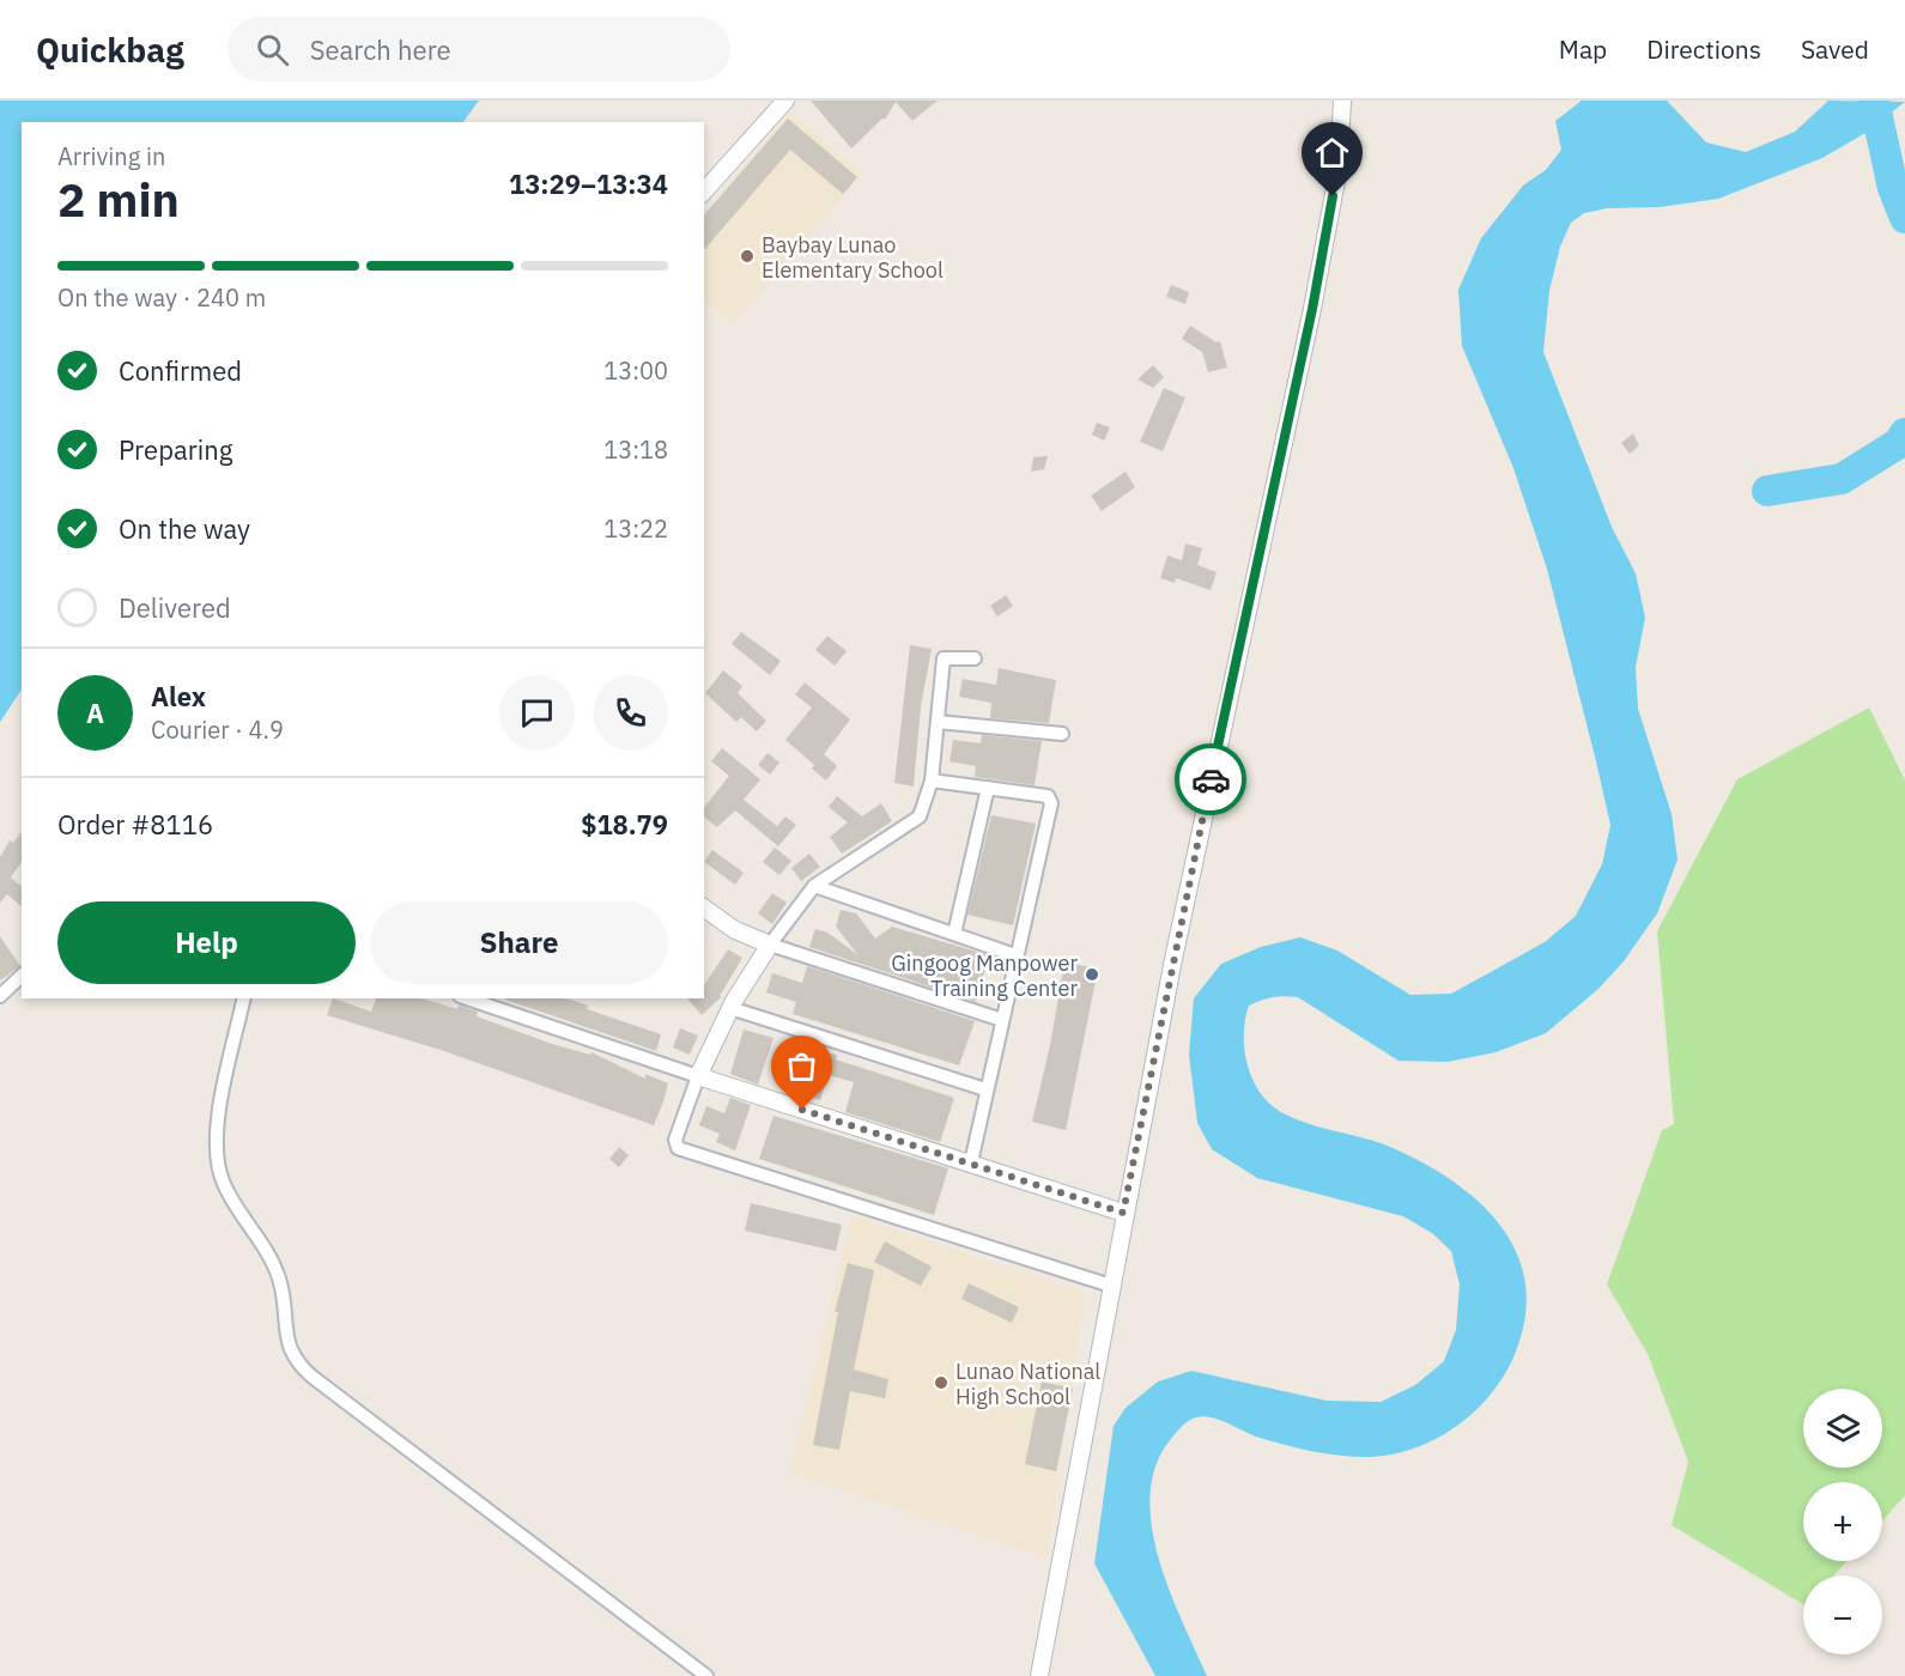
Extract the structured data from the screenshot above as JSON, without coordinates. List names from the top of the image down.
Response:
{
  "places": ["Baybay Lunao Elementary School", "Gingoog Manpower Training Center", "Lunao National High School"],
  "page": {
    "header": "Quickbag",
    "search": "Search here",
    "nav": ["Map", "Directions", "Saved"],
    "heading": ["2 min", "Arriving in", "13:29–13:34"],
    "panel": [
      "Alex",
      "Courier · 4.9",
      "Order #8116",
      "$18.79"
    ],
    "bar": "On the way · 240 m",
    "list": [
      ["Confirmed", "13:00"],
      ["Preparing", "13:18"],
      ["On the way", "13:22"],
      "Delivered"
    ],
    "round": "A",
    "buttons": ["Help", "Share"],
    "map_buttons": ["+", "−"]
  }
}
